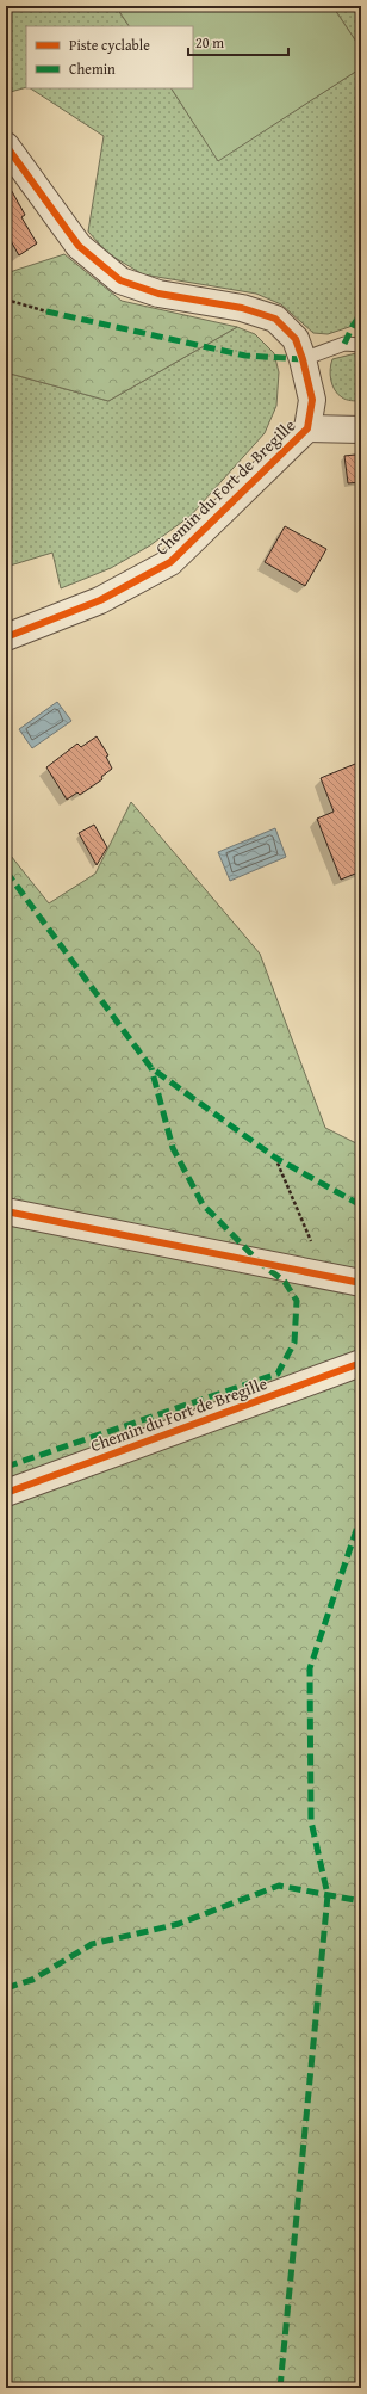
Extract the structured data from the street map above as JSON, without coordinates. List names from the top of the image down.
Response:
{
  "streets": {
    "street": ["Chemin du Fort de Bregille"]
  },
  "legend": ["Piste cyclable", "Chemin"],
  "scale_bar": "20 m"
}
